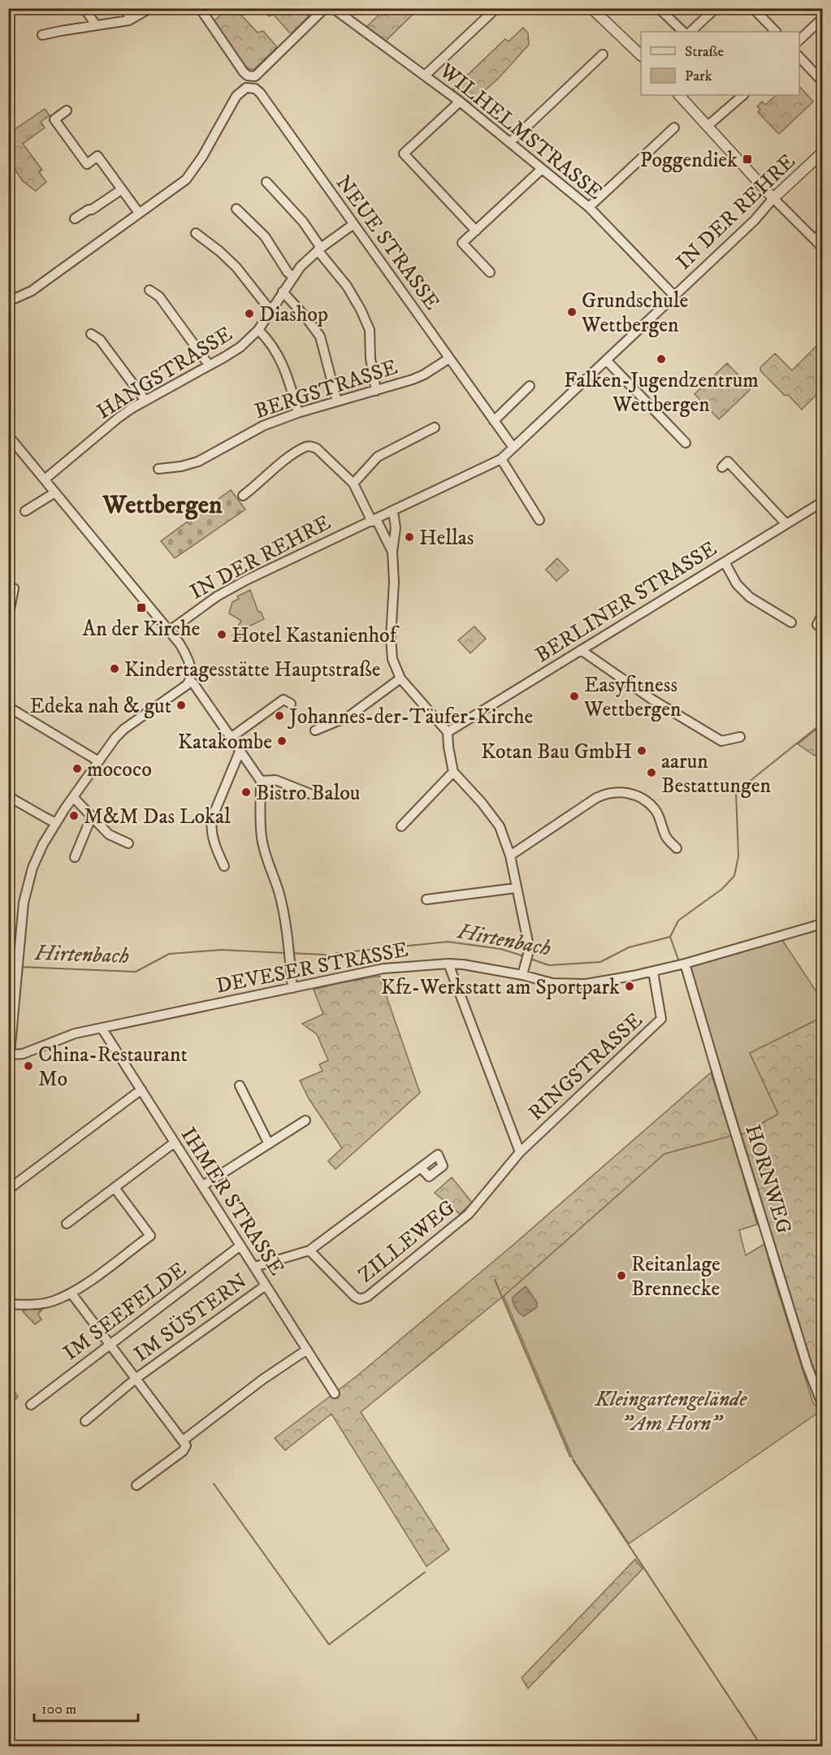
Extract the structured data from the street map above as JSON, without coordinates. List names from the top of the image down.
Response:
{
  "streets": {
    "street": [
      "WILHELMSTRASSE",
      "IN DER REHRE",
      "NEUE STRASSE",
      "HANGSTRASSE",
      "BERGSTRASSE",
      "BERLINER STRASSE",
      "DEVESER STRASSE",
      "RINGSTRASSE",
      "HORNWEG",
      "IHMER STRASSE",
      "ZILLEWEG",
      "IM SEEFELDE",
      "IM SÜSTERN"
    ]
  },
  "crossings": [
    ["WILHELMSTRASSE", "IN DER REHRE"],
    ["IN DER REHRE", "NEUE STRASSE"],
    ["NEUE STRASSE", "HANGSTRASSE"],
    ["NEUE STRASSE", "BERGSTRASSE"],
    ["DEVESER STRASSE", "RINGSTRASSE"],
    ["DEVESER STRASSE", "HORNWEG"],
    ["DEVESER STRASSE", "IHMER STRASSE"],
    ["RINGSTRASSE", "ZILLEWEG"],
    ["IHMER STRASSE", "IM SEEFELDE"],
    ["IHMER STRASSE", "IM SÜSTERN"]
  ],
  "districts": ["Wettbergen"],
  "water": ["Hirtenbach"],
  "parks": ["Kleingartengelände \"Am Horn\""],
  "places": {
    "transit": ["Poggendiek", "An der Kirche"],
    "other": [
      "Grundschule Wettbergen",
      "Diashop",
      "Falken-Jugendzentrum Wettbergen",
      "Hellas",
      "Hotel Kastanienhof",
      "Kindertagesstätte Hauptstraße",
      "Easyfitness Wettbergen",
      "Edeka nah & gut",
      "Johannes-der-Täufer-Kirche",
      "Katakombe",
      "Kotan Bau GmbH",
      "mococo",
      "aarun Bestattungen",
      "Bistro Balou",
      "M&M Das Lokal",
      "Kfz-Werkstatt am Sportpark",
      "China-Restaurant Mo",
      "Reitanlage Brennecke"
    ]
  },
  "legend": ["Straße", "Park"],
  "scale_bar": "100 m"
}
